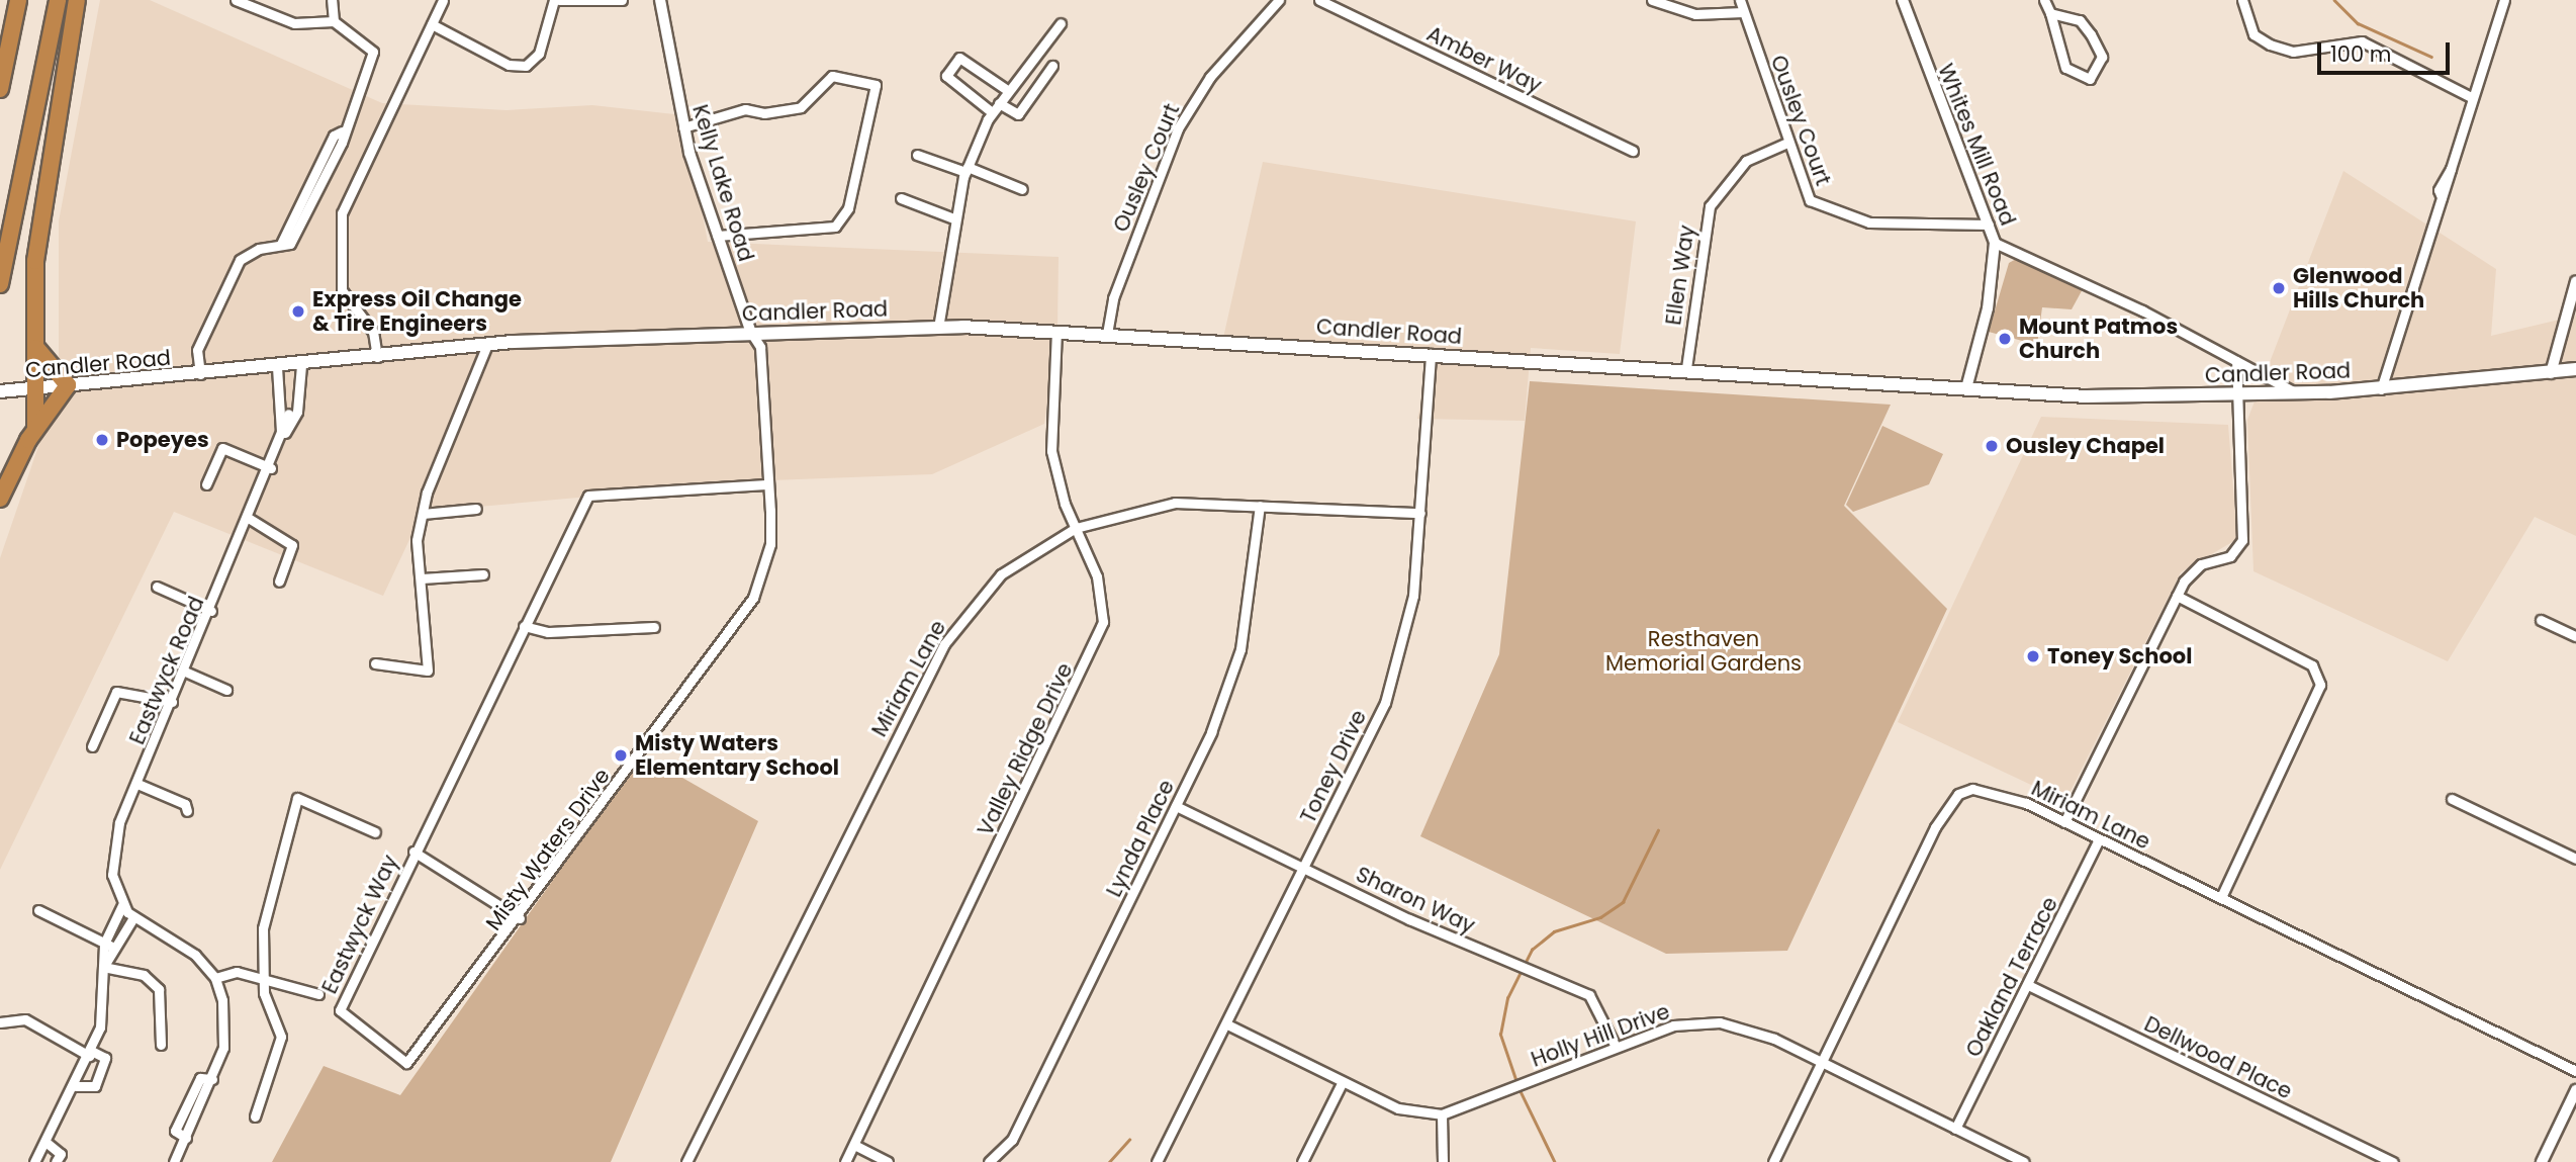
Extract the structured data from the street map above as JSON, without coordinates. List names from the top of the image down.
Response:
{
  "streets": {
    "main road": ["Candler Road"],
    "street": [
      "Amber Way",
      "Ousley Court",
      "Whites Mill Road",
      "Kelly Lake Road",
      "Ellen Way",
      "Eastwyck Road",
      "Miriam Lane",
      "Valley Ridge Drive",
      "Toney Drive",
      "Lynda Place",
      "Misty Waters Drive",
      "Sharon Way",
      "Eastwyck Way",
      "Oakland Terrace",
      "Holly Hill Drive",
      "Dellwood Place"
    ]
  },
  "crossings": [
    ["Ousley Court", "Whites Mill Road"],
    ["Ousley Court", "Ellen Way"],
    ["Ousley Court", "Candler Road"],
    ["Whites Mill Road", "Candler Road"],
    ["Kelly Lake Road", "Candler Road"],
    ["Kelly Lake Road", "Misty Waters Drive"],
    ["Ellen Way", "Candler Road"],
    ["Candler Road", "Eastwyck Road"],
    ["Candler Road", "Valley Ridge Drive"],
    ["Candler Road", "Toney Drive"],
    ["Candler Road", "Misty Waters Drive"],
    ["Miriam Lane", "Valley Ridge Drive"],
    ["Miriam Lane", "Toney Drive"],
    ["Miriam Lane", "Lynda Place"],
    ["Miriam Lane", "Oakland Terrace"],
    ["Miriam Lane", "Holly Hill Drive"],
    ["Toney Drive", "Sharon Way"],
    ["Toney Drive", "Holly Hill Drive"],
    ["Lynda Place", "Sharon Way"],
    ["Misty Waters Drive", "Eastwyck Way"],
    ["Sharon Way", "Holly Hill Drive"],
    ["Oakland Terrace", "Holly Hill Drive"],
    ["Oakland Terrace", "Dellwood Place"]
  ],
  "parks": ["Resthaven Memorial Gardens"],
  "places": [
    "Glenwood Hills Church",
    "Express Oil Change & Tire Engineers",
    "Mount Patmos Church",
    "Popeyes",
    "Ousley Chapel",
    "Toney School",
    "Misty Waters Elementary School"
  ],
  "scale_bar": "100 m"
}
